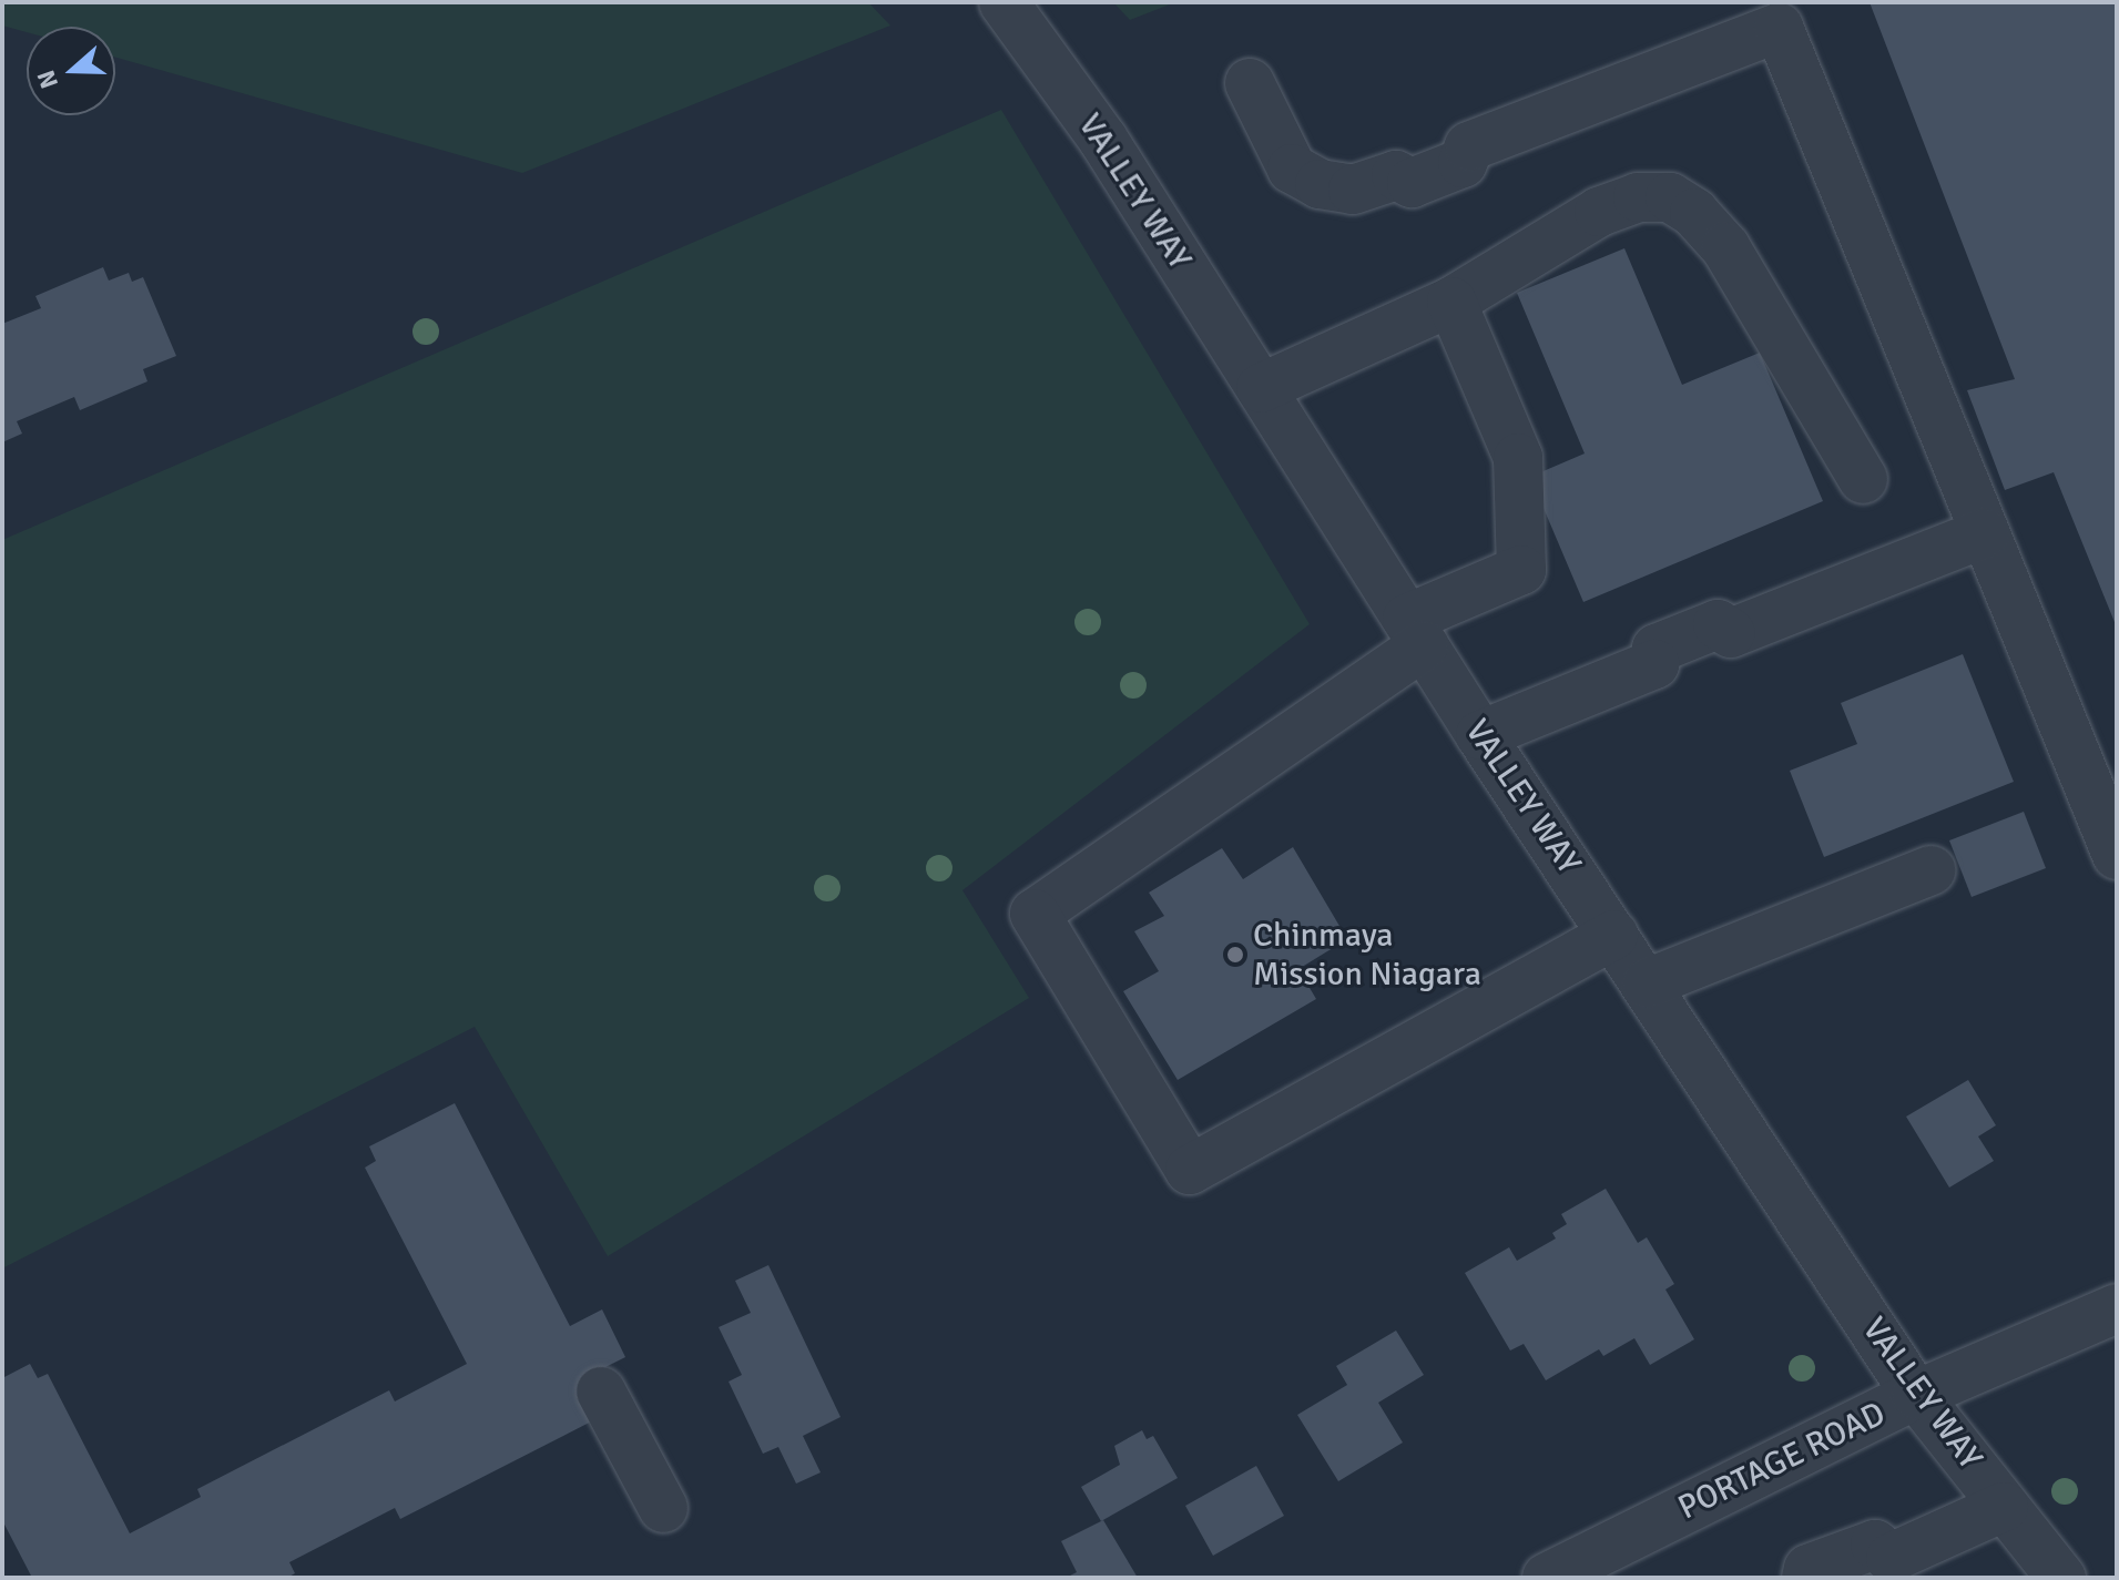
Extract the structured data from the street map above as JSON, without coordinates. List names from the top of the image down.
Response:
{
  "streets": {
    "street": ["VALLEY WAY", "PORTAGE ROAD"]
  },
  "crossings": [
    ["VALLEY WAY", "PORTAGE ROAD"]
  ],
  "places": ["Chinmaya Mission Niagara"],
  "north": "left"
}
